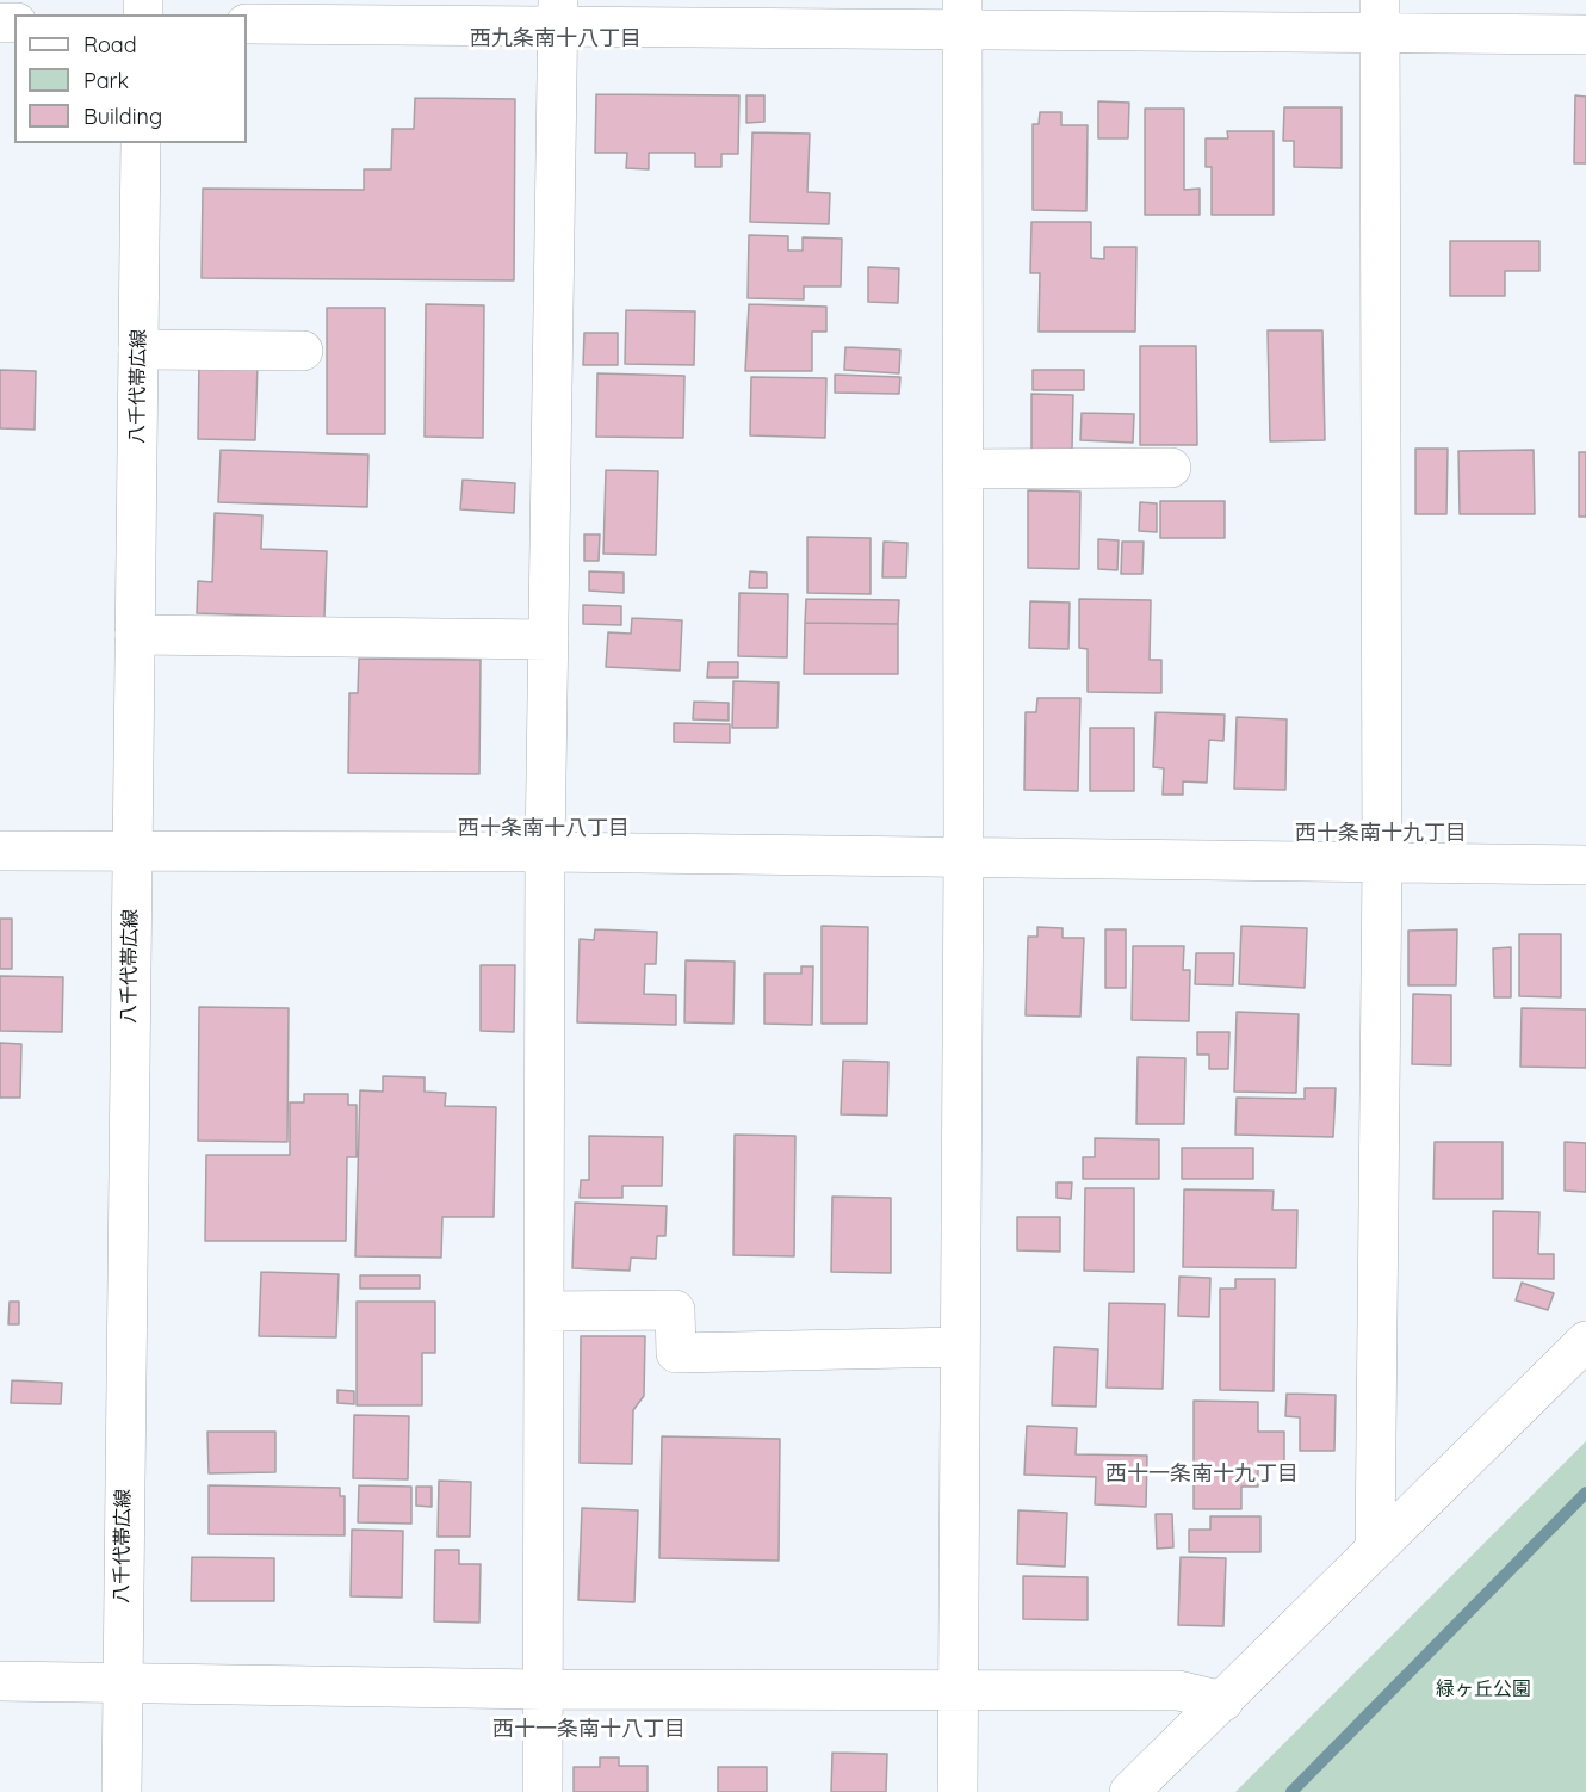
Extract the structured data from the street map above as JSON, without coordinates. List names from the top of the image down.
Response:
{
  "streets": {
    "street": ["八千代帯広線"]
  },
  "districts": [
    "西九条南十八丁目",
    "西十条南十八丁目",
    "西十条南十九丁目",
    "西十一条南十九丁目",
    "西十一条南十八丁目"
  ],
  "parks": ["緑ヶ丘公園"],
  "legend": ["Road", "Park", "Building"]
}
